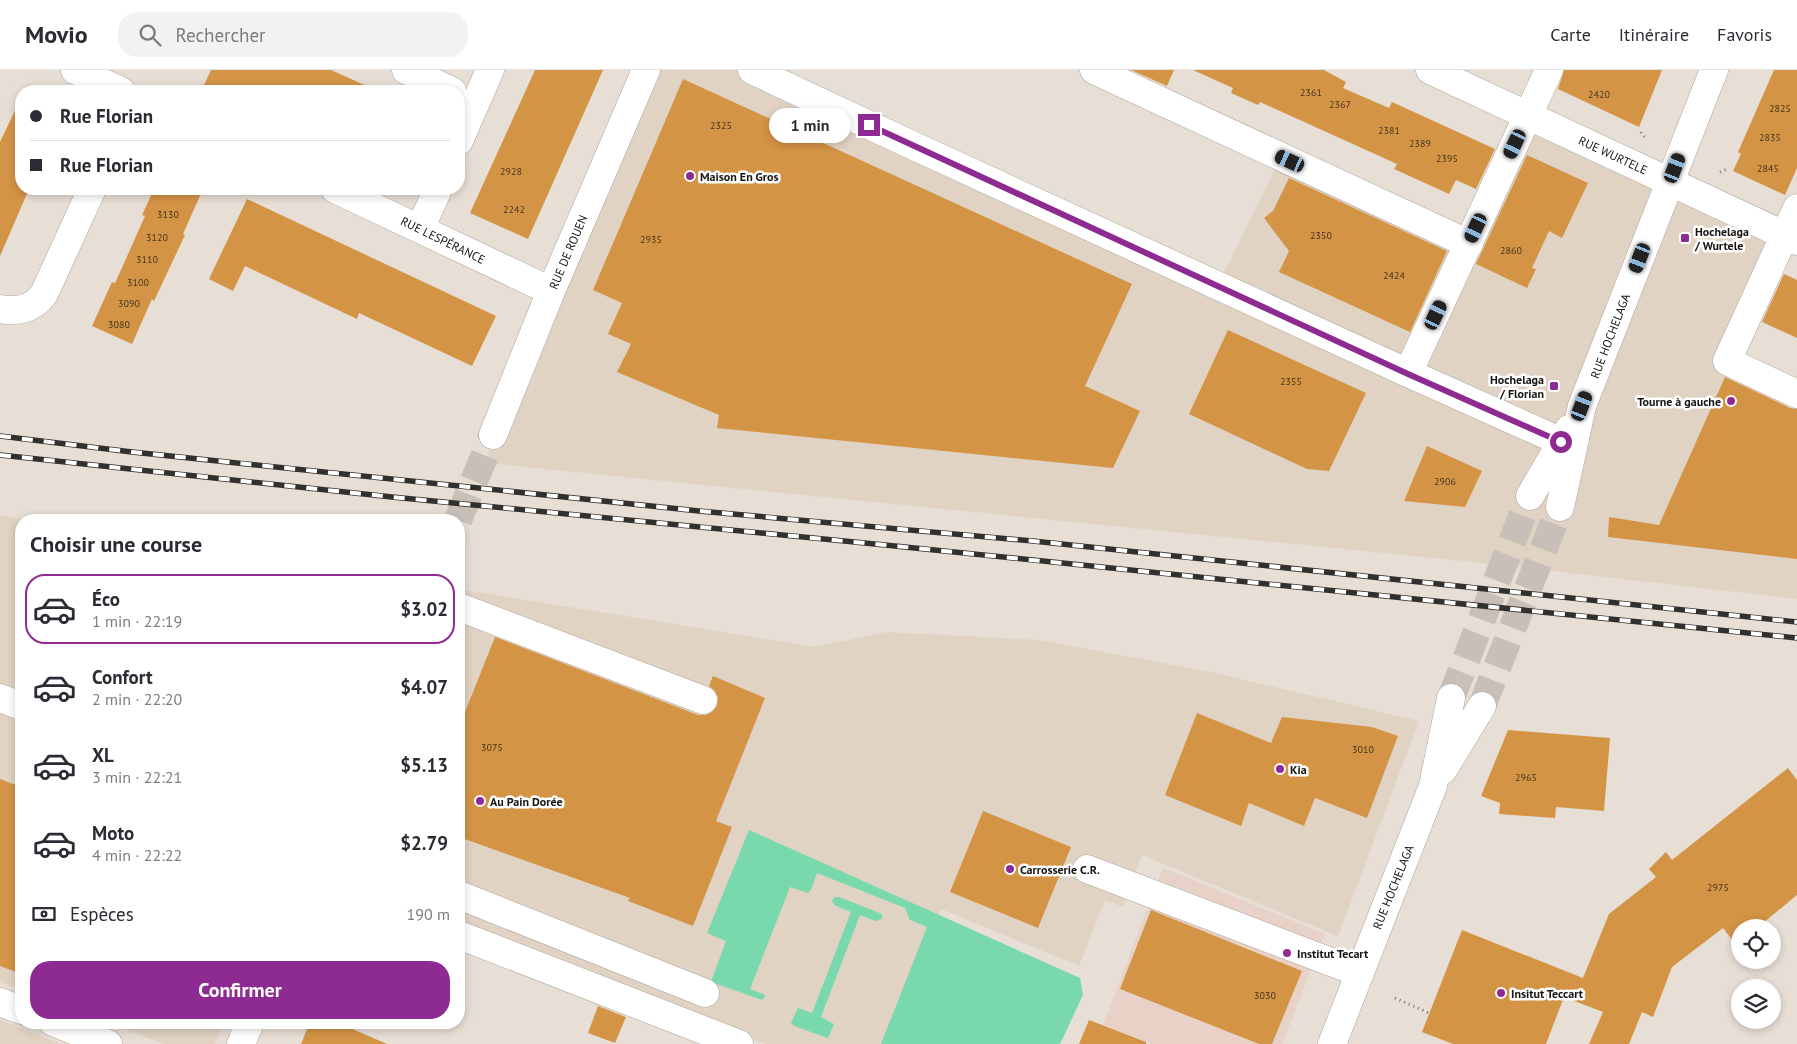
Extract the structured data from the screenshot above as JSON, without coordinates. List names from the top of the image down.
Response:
{
  "streets": {
    "street": [
      "RUE WURTELE",
      "RUE LESPÉRANCE",
      "RUE DE ROUEN",
      "RUE HOCHELAGA"
    ]
  },
  "crossings": [
    ["RUE WURTELE", "RUE HOCHELAGA"],
    ["RUE LESPÉRANCE", "RUE DE ROUEN"]
  ],
  "places": {
    "other": [
      "Maison En Gros",
      "Tourne à gauche",
      "Kia",
      "Au Pain Dorée",
      "Carrosserie C.R.",
      "Institut Tecart",
      "Insitut Teccart"
    ],
    "transit": ["Hochelaga / Wurtele", "Hochelaga / Florian"]
  },
  "house_numbers": [
    "2361",
    "2420",
    "2367",
    "2825",
    "2325",
    "2381",
    "2835",
    "2389",
    "2395",
    "2845",
    "2928",
    "2242",
    "3130",
    "2350",
    "3120",
    "2935",
    "2860",
    "3110",
    "2424",
    "3100",
    "3090",
    "3080",
    "2355",
    "2906",
    "3075",
    "3010",
    "2965",
    "2975",
    "3030"
  ],
  "page": {
    "header": "Movio",
    "search": "Rechercher",
    "nav": ["Carte", "Itinéraire", "Favoris"],
    "banner": ["Rue Florian", "Rue Florian"],
    "bubble": "1 min",
    "heading": "Choisir une course",
    "list": [
      {
        "name": "Éco",
        "note": "1 min · 22:19",
        "value": "$3.02"
      },
      {
        "name": "Confort",
        "note": "2 min · 22:20",
        "value": "$4.07"
      },
      {
        "name": "XL",
        "note": "3 min · 22:21",
        "value": "$5.13"
      },
      {
        "name": "Moto",
        "note": "4 min · 22:22",
        "value": "$2.79"
      }
    ],
    "pay": ["Espèces", "190 m"],
    "buttons": "Confirmer"
  }
}
